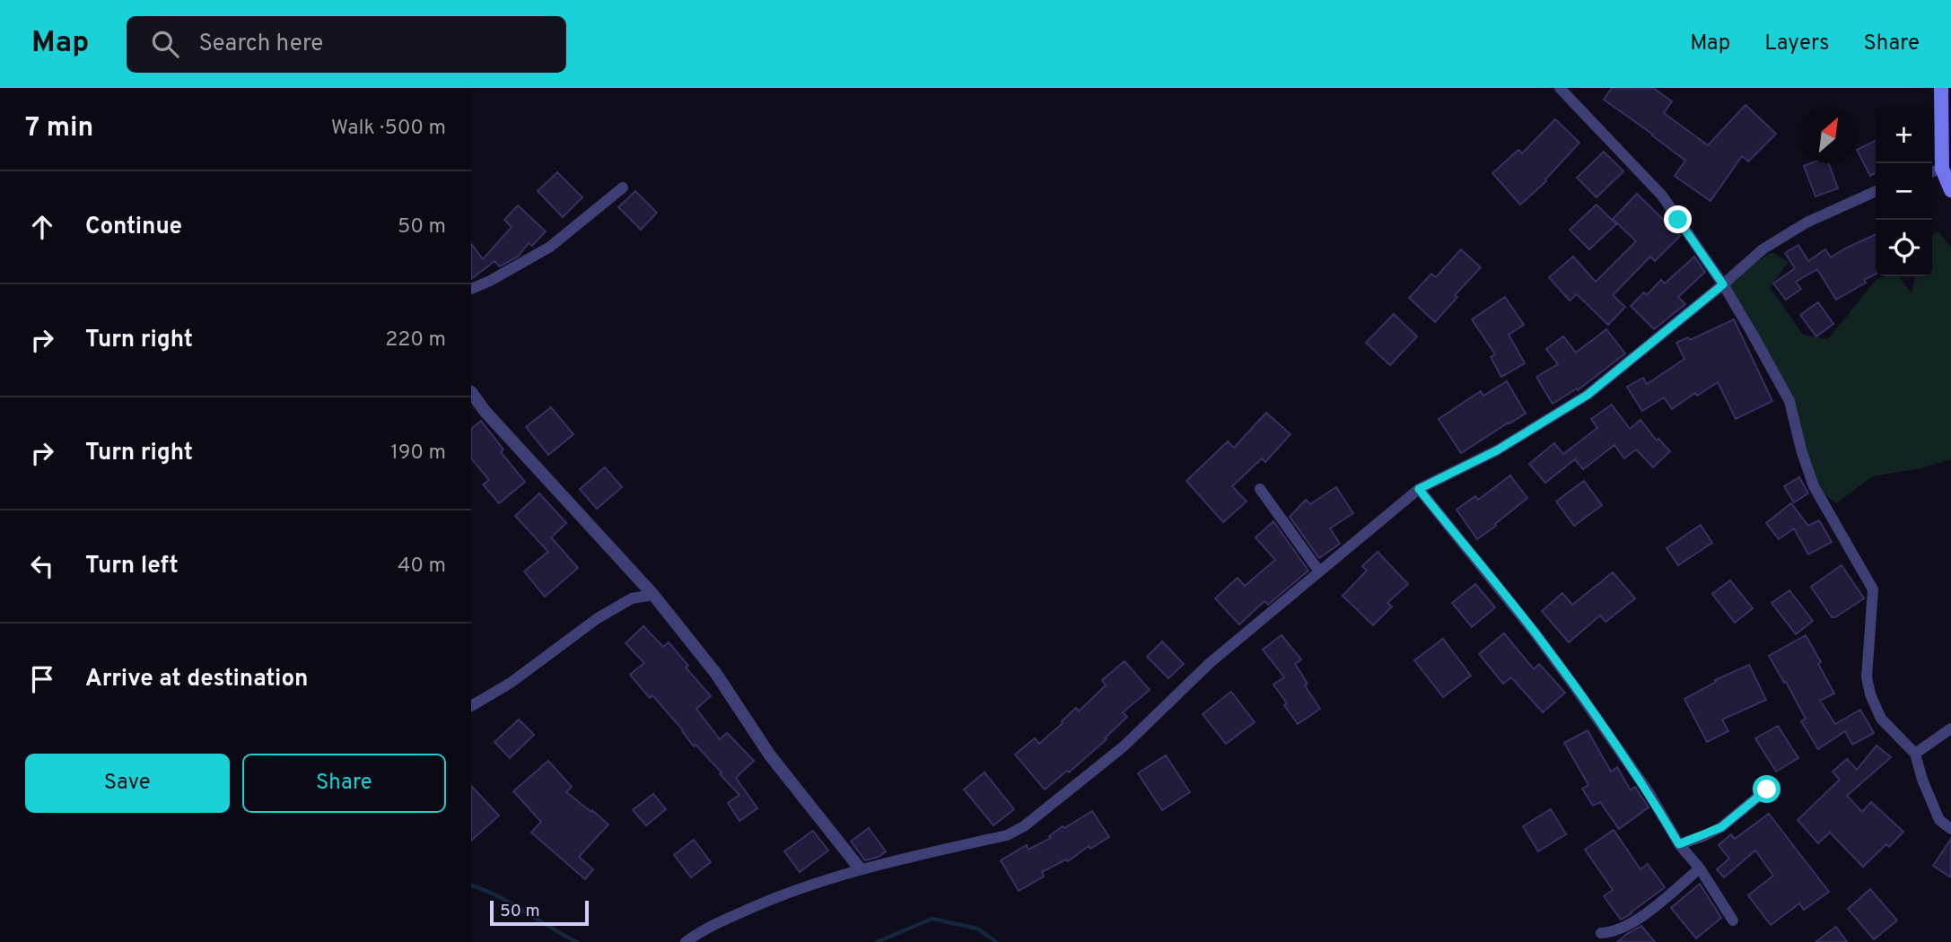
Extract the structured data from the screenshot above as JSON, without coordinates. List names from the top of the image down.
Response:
{
  "scale_bar": "50 m",
  "north": "top right",
  "page": {
    "header": "Map",
    "search": "Search here",
    "nav": ["Map", "Layers", "Share"],
    "heading": ["7 min", "Walk · 500 m"],
    "map_buttons": ["+", "−"],
    "list": [
      ["Continue", "50 m"],
      ["Turn right", "220 m"],
      ["Turn right", "190 m"],
      ["Turn left", "40 m"],
      "Arrive at destination"
    ],
    "buttons": ["Save", "Share"],
    "scale": "50 m"
  }
}
